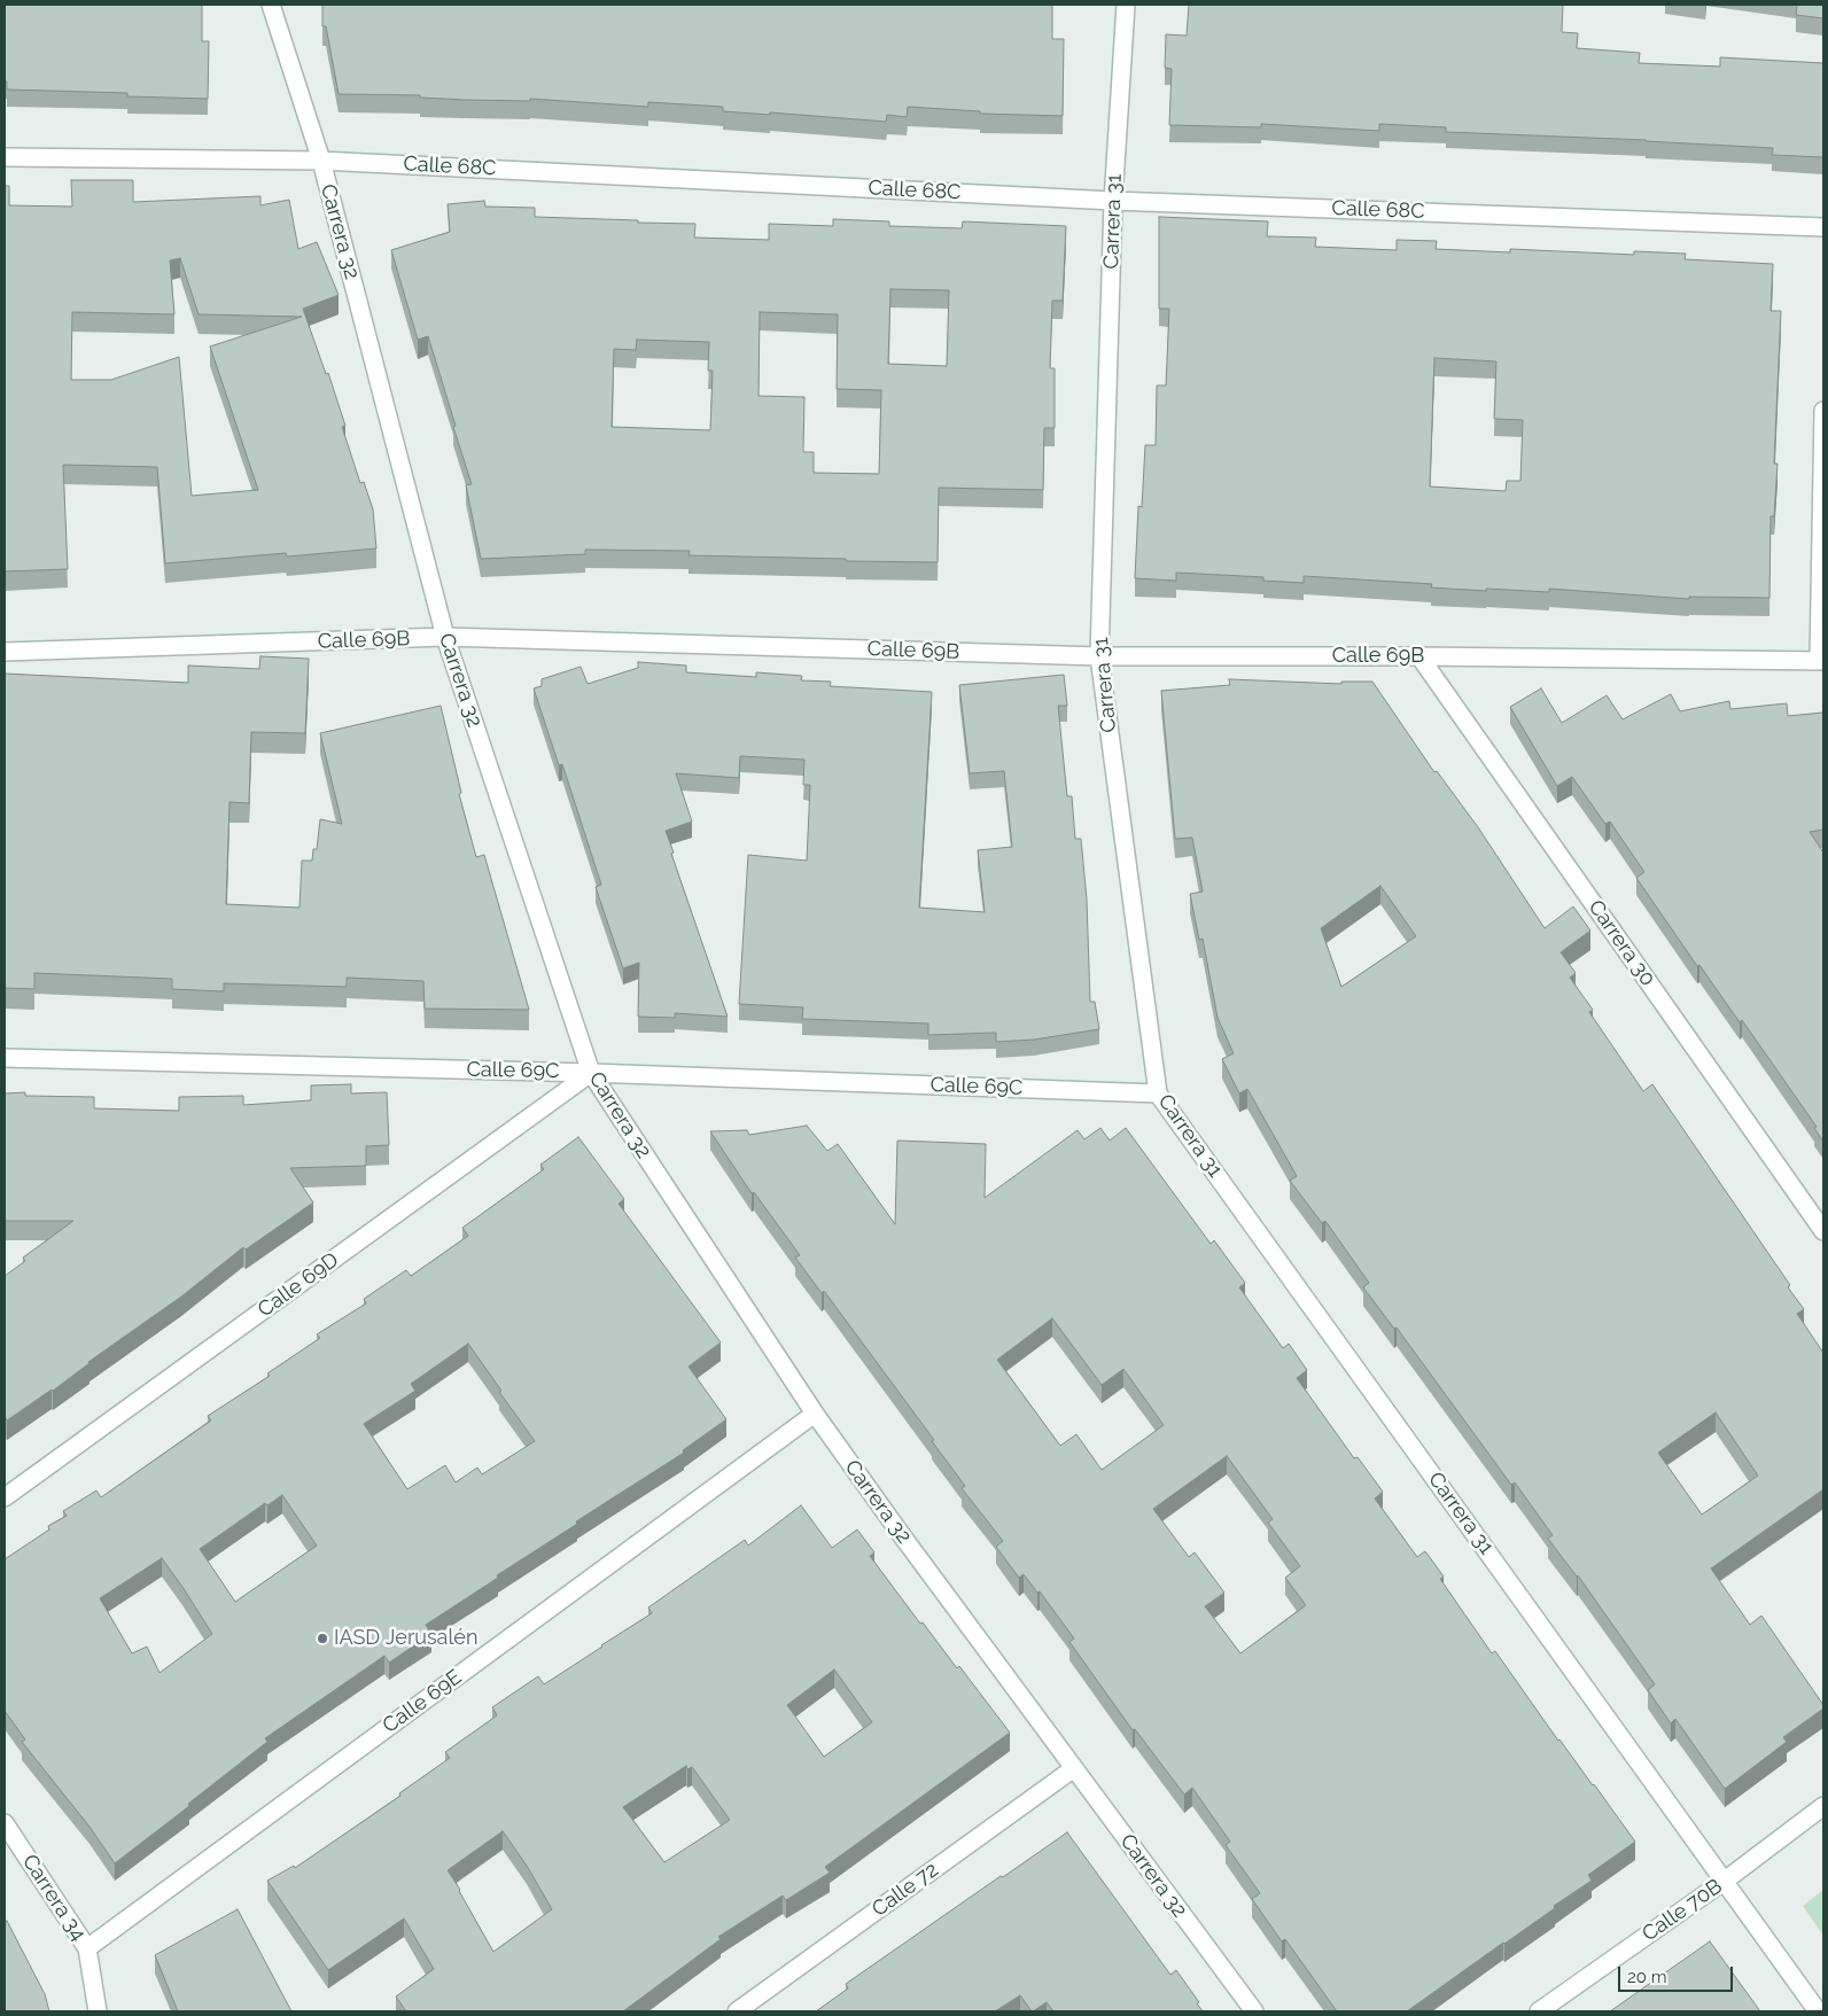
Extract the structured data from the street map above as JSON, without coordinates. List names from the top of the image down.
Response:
{
  "streets": {
    "street": [
      "Calle 68C",
      "Carrera 31",
      "Carrera 32",
      "Calle 69B",
      "Carrera 30",
      "Calle 69C",
      "Calle 69D",
      "Calle 69E",
      "Calle 72",
      "Carrera 34",
      "Calle 70B"
    ]
  },
  "crossings": [
    ["Calle 68C", "Carrera 31"],
    ["Calle 68C", "Carrera 32"],
    ["Carrera 31", "Calle 69B"],
    ["Carrera 31", "Calle 69C"],
    ["Carrera 31", "Calle 70B"],
    ["Carrera 32", "Calle 69B"],
    ["Carrera 32", "Calle 69C"],
    ["Carrera 32", "Calle 69D"],
    ["Carrera 32", "Calle 69E"],
    ["Carrera 32", "Calle 72"],
    ["Calle 69B", "Carrera 30"],
    ["Calle 69C", "Calle 69D"],
    ["Calle 69E", "Carrera 34"]
  ],
  "places": ["IASD Jerusalén"],
  "scale_bar": "20 m"
}
